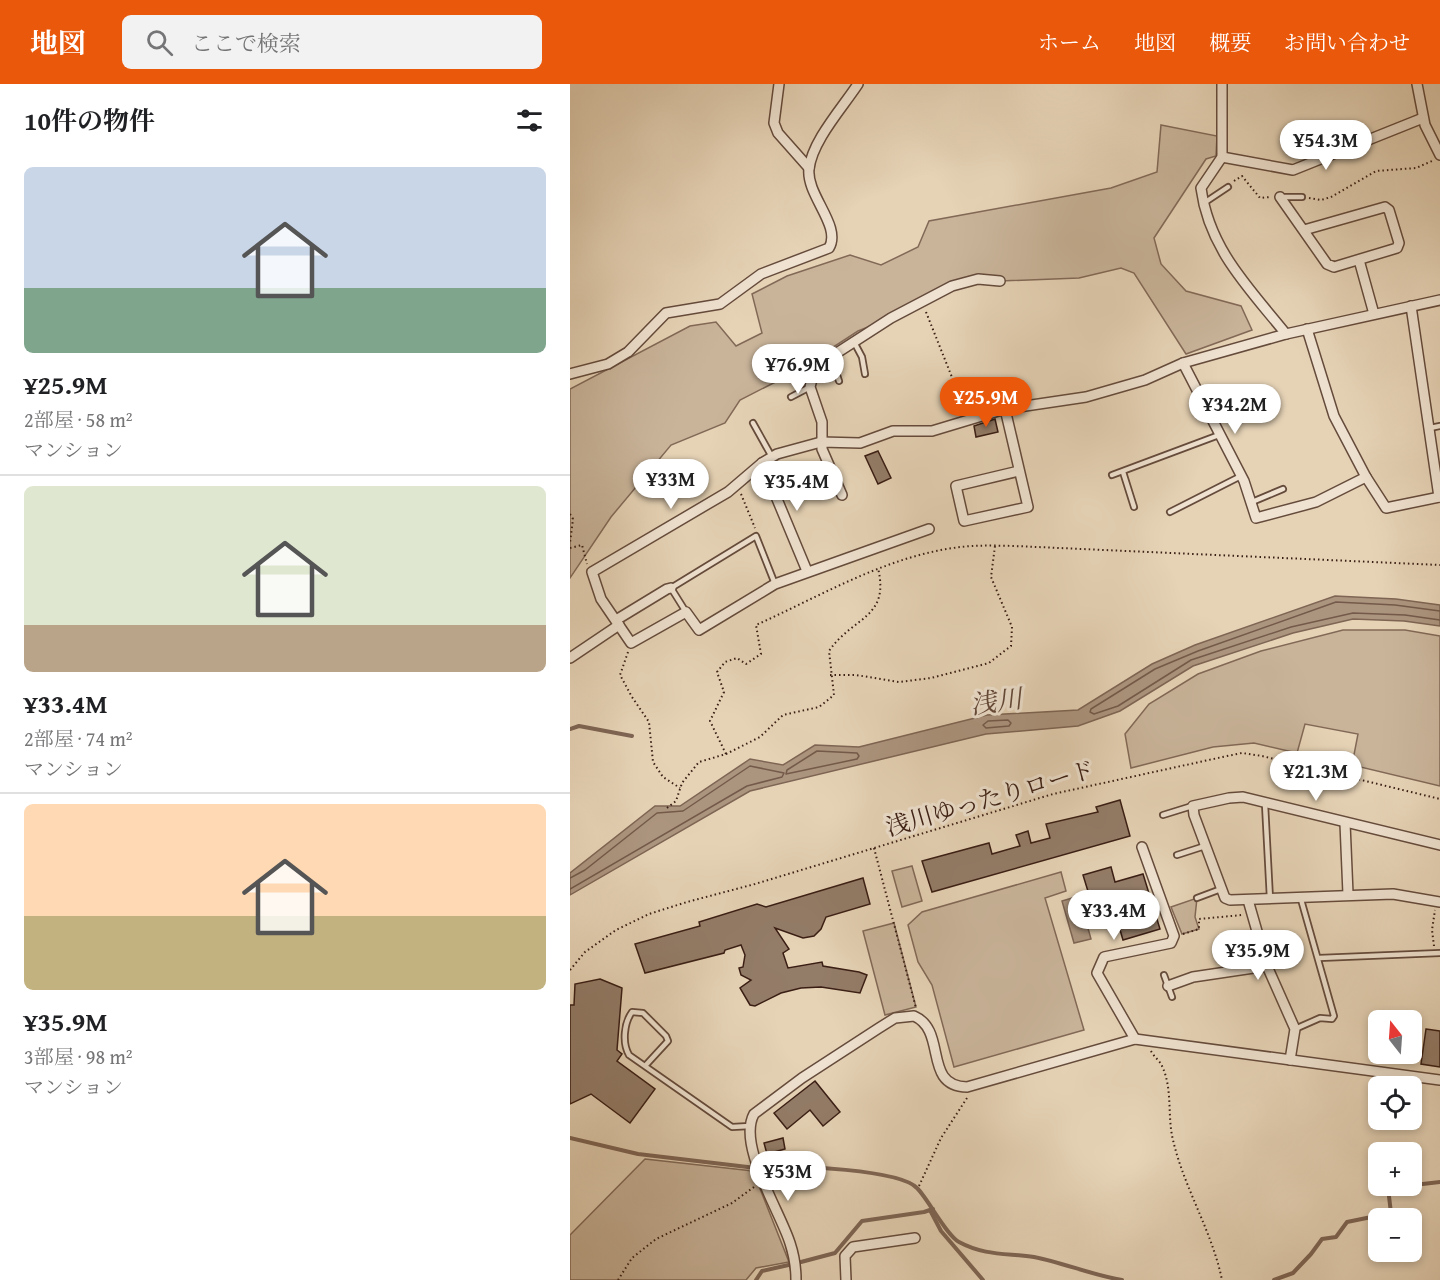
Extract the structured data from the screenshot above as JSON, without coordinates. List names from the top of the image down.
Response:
{
  "streets": {
    "path": ["浅川ゆったりロード"]
  },
  "water": ["浅川"],
  "north": "top",
  "page": {
    "header": "地図",
    "search": "ここで検索",
    "nav": [
      "ホーム",
      "地図",
      "概要",
      "お問い合わせ"
    ],
    "heading": "10件の物件",
    "price": [
      "¥54.3M",
      "¥76.9M",
      "¥25.9M",
      "¥34.2M",
      "¥33M",
      "¥35.4M",
      "¥21.3M",
      "¥33.4M",
      "¥35.9M",
      "¥53M"
    ],
    "list": [
      {
        "name": "¥25.9M",
        "note": "2部屋 · 58 m² · マンション"
      },
      {
        "name": "¥33.4M",
        "note": "2部屋 · 74 m² · マンション"
      },
      {
        "name": "¥35.9M",
        "note": "3部屋 · 98 m² · マンション"
      }
    ],
    "map_buttons": ["+", "−"]
  }
}
